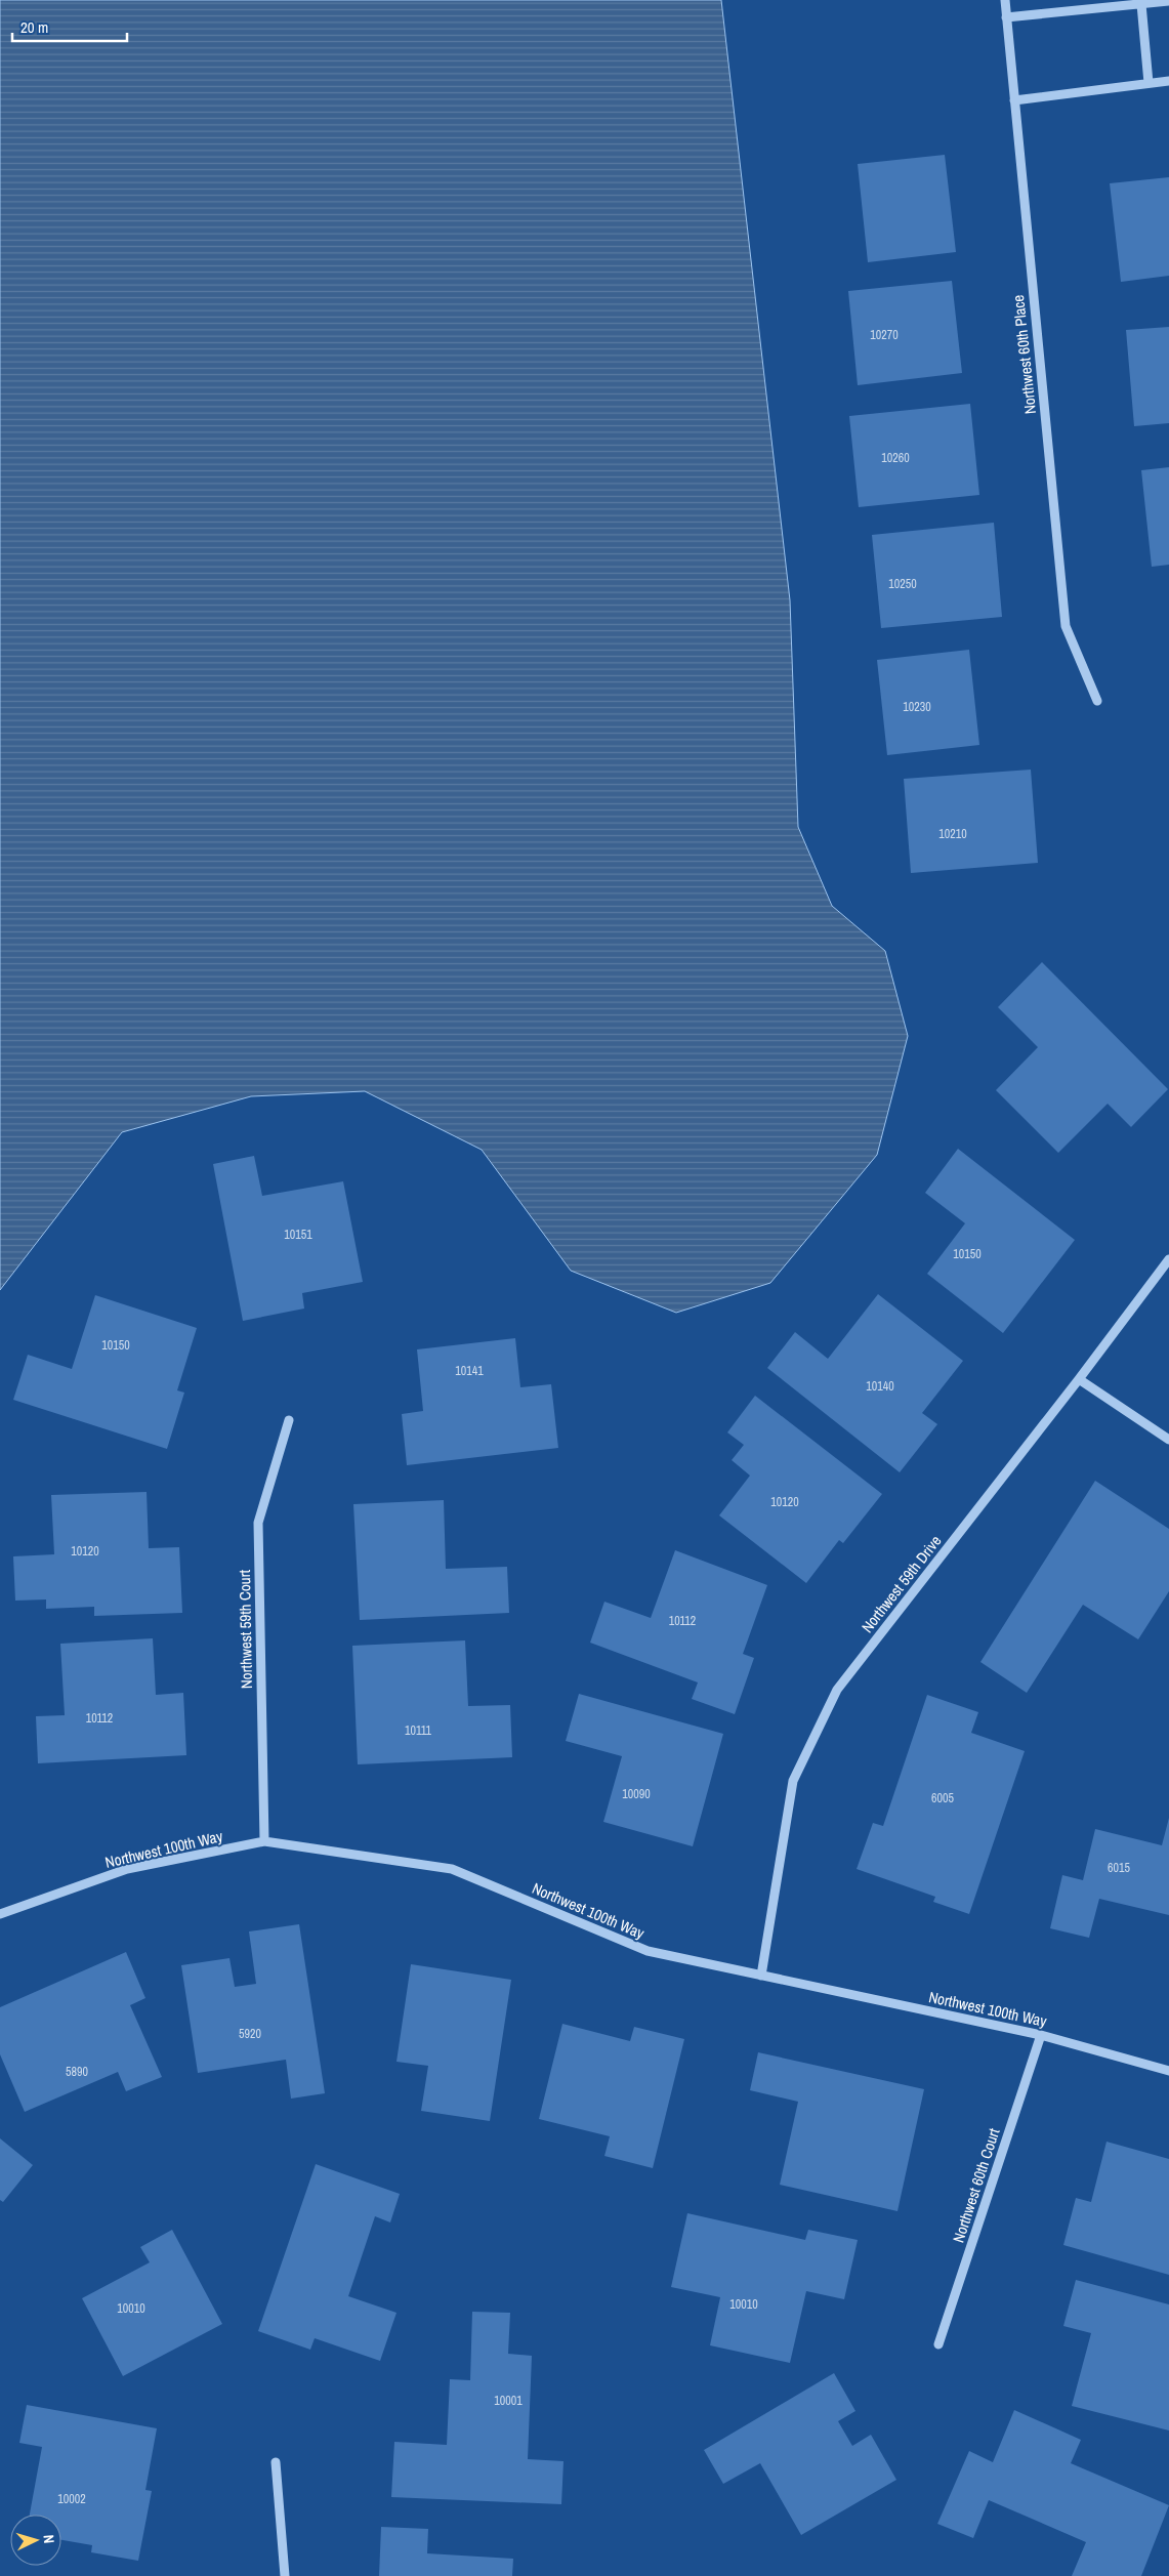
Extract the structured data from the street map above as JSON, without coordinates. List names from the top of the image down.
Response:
{
  "streets": {
    "street": [
      "Northwest 60th Place",
      "Northwest 59th Drive",
      "Northwest 59th Court",
      "Northwest 100th Way",
      "Northwest 60th Court"
    ]
  },
  "crossings": [
    ["Northwest 59th Drive", "Northwest 100th Way"],
    ["Northwest 59th Court", "Northwest 100th Way"],
    ["Northwest 100th Way", "Northwest 60th Court"]
  ],
  "house_numbers": [
    "10270",
    "10260",
    "10250",
    "10230",
    "10210",
    "10151",
    "10150",
    "10150",
    "10141",
    "10140",
    "10120",
    "10120",
    "10112",
    "10112",
    "10111",
    "10090",
    "6005",
    "6015",
    "5920",
    "5890",
    "10010",
    "10010",
    "10001",
    "10002"
  ],
  "scale_bar": "20 m",
  "north": "right"
}
